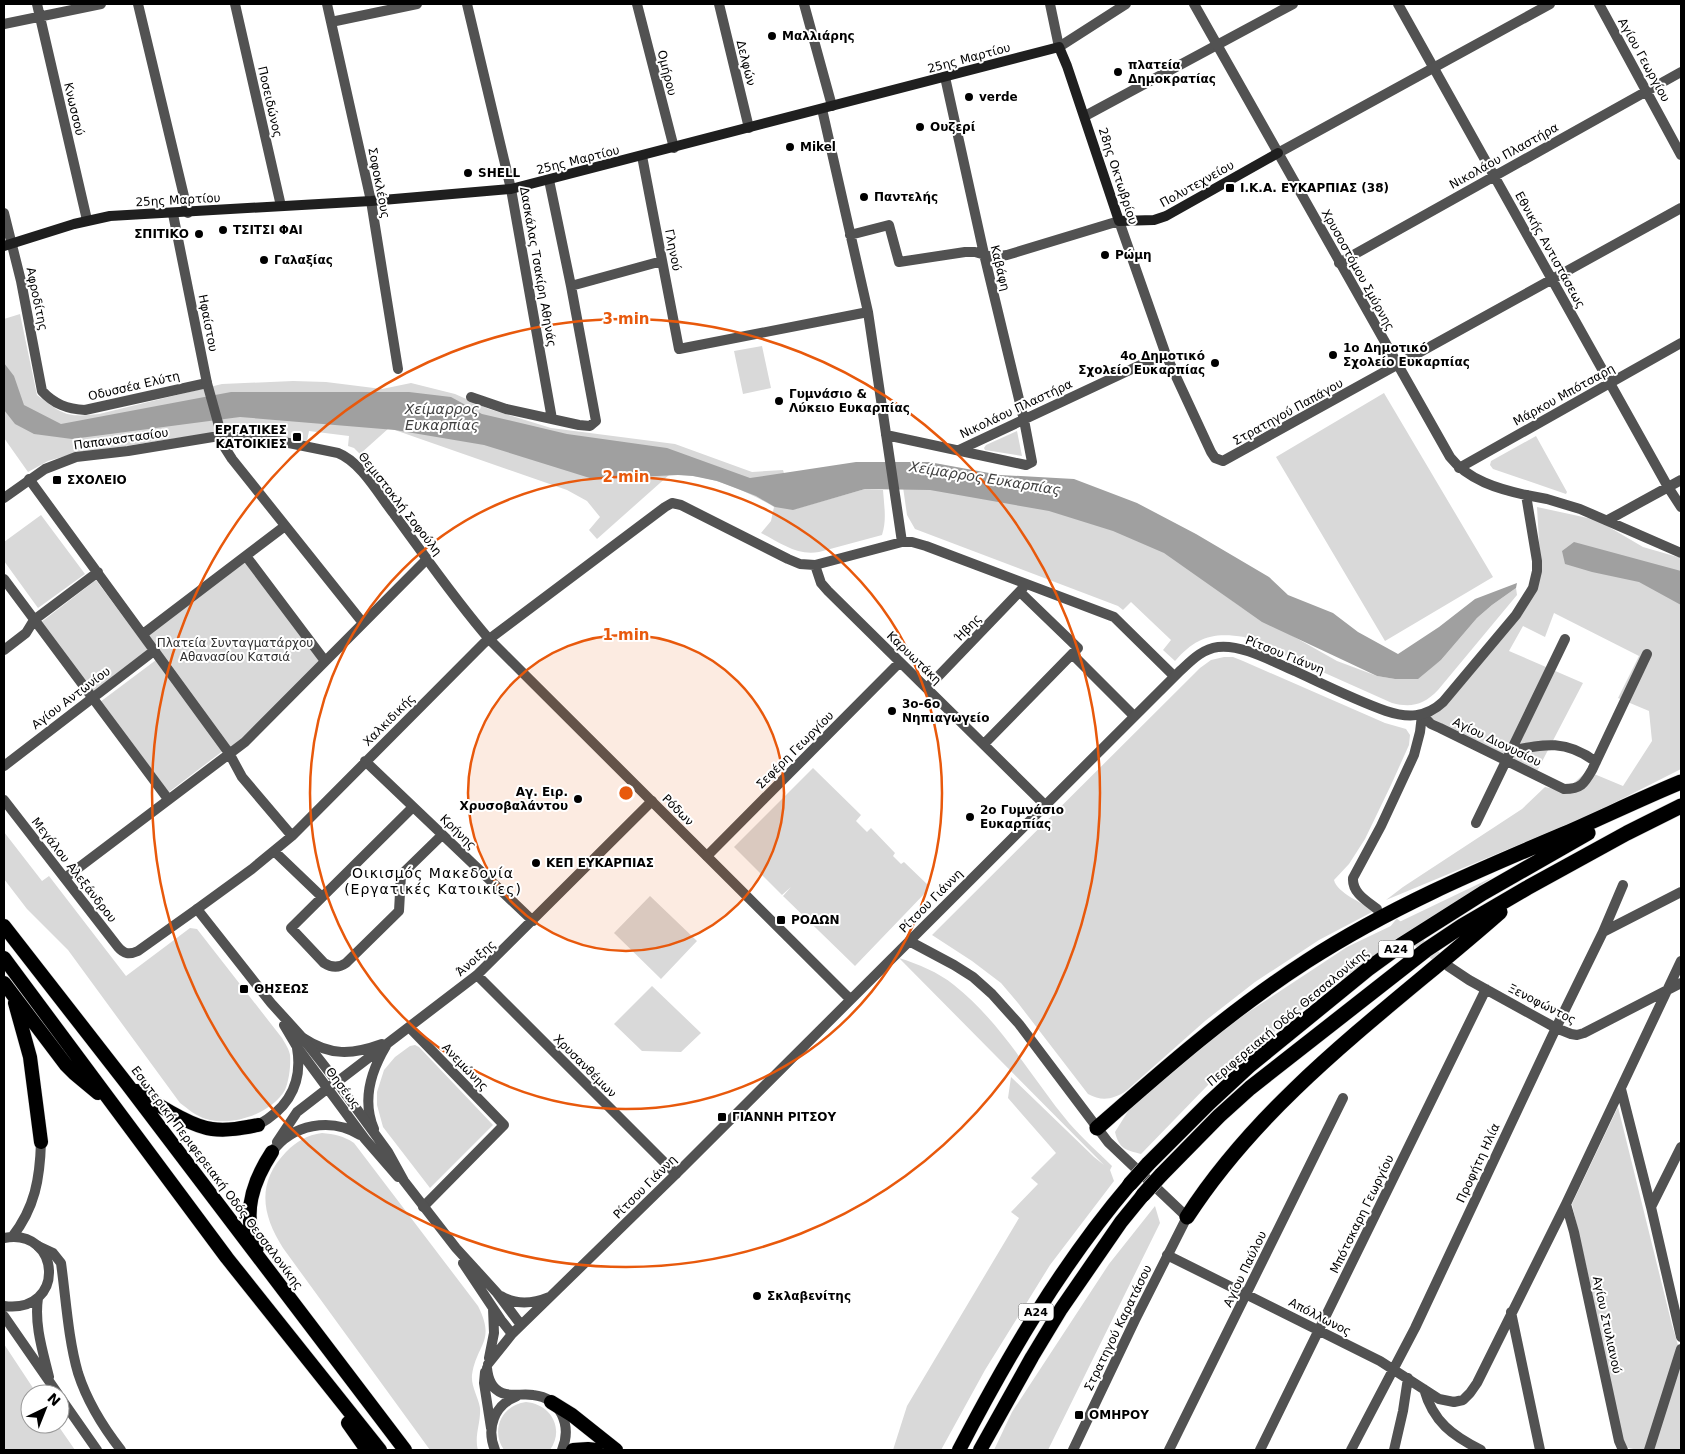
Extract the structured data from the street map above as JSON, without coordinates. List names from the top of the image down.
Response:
{
  "streets": {
    "highway": ["Α24", "Περιφερειακή Οδός Θεσσαλονίκης", "Εσωτερική Περιφερειακή Οδός Θεσσαλονίκης"],
    "main road": ["25ης Μαρτίου", "28ης Οκτωβρίου", "Πολυτεχνείου"],
    "street": [
      "Αγίου Γεωργίου",
      "Δελφών",
      "Ομήρου",
      "Ποσειδώνος",
      "Κνωσσού",
      "Νικολάου Πλαστήρα",
      "Σοφοκλέους",
      "Γληνού",
      "Εθνικής Αντιστάσεως",
      "Δασκάλας Τσακίρη Αθηνάς",
      "Καβάφη",
      "Χρυσοστόμου Σμύρνης",
      "Αφροδίτης",
      "Ηφαίστου",
      "Οδυσσέα Ελύτη",
      "Μάρκου Μπότσαρη",
      "Στρατηγού Παπάγου",
      "Παπαναστασίου",
      "Θεμιστοκλή Σοφούλη",
      "Ήβης",
      "Ρίτσου Γιάννη",
      "Καρυωτάκη",
      "Αγίου Αντωνίου",
      "Χαλκιδικής",
      "Αγίου Διονυσίου",
      "Σεφέρη Γεωργίου",
      "Ρόδων",
      "Κρήνης",
      "Μεγάλου Αλεξάνδρου",
      "Άνοιξης",
      "Ξενοφώντος",
      "Χρυσανθέμων",
      "Ανεμώνης",
      "Θησέως",
      "Προφήτη Ηλία",
      "Μπότσκαρη Γεωργίου",
      "Αγίου Παύλου",
      "Απόλλωνος",
      "Αγίου Στυλιανού",
      "Στρατηγού Καρατάσου"
    ]
  },
  "crossings": [
    ["25ης Μαρτίου", "Δελφών"],
    ["25ης Μαρτίου", "Ομήρου"],
    ["25ης Μαρτίου", "Ποσειδώνος"],
    ["25ης Μαρτίου", "Κνωσσού"],
    ["25ης Μαρτίου", "28ης Οκτωβρίου"],
    ["25ης Μαρτίου", "Σοφοκλέους"],
    ["25ης Μαρτίου", "Γληνού"],
    ["25ης Μαρτίου", "Δασκάλας Τσακίρη Αθηνάς"],
    ["25ης Μαρτίου", "Καβάφη"],
    ["25ης Μαρτίου", "Αφροδίτης"],
    ["25ης Μαρτίου", "Ηφαίστου"],
    ["Αγίου Γεωργίου", "Νικολάου Πλαστήρα"],
    ["Νικολάου Πλαστήρα", "28ης Οκτωβρίου"],
    ["Νικολάου Πλαστήρα", "Εθνικής Αντιστάσεως"],
    ["Νικολάου Πλαστήρα", "Καβάφη"],
    ["Νικολάου Πλαστήρα", "Χρυσοστόμου Σμύρνης"],
    ["Νικολάου Πλαστήρα", "Στρατηγού Παπάγου"],
    ["28ης Οκτωβρίου", "Πολυτεχνείου"],
    ["28ης Οκτωβρίου", "Στρατηγού Παπάγου"],
    ["Πολυτεχνείου", "Εθνικής Αντιστάσεως"],
    ["Πολυτεχνείου", "Καβάφη"],
    ["Πολυτεχνείου", "Χρυσοστόμου Σμύρνης"],
    ["Εθνικής Αντιστάσεως", "Μάρκου Μπότσαρη"],
    ["Εθνικής Αντιστάσεως", "Στρατηγού Παπάγου"],
    ["Χρυσοστόμου Σμύρνης", "Μάρκου Μπότσαρη"],
    ["Χρυσοστόμου Σμύρνης", "Στρατηγού Παπάγου"],
    ["Αφροδίτης", "Οδυσσέα Ελύτη"],
    ["Ηφαίστου", "Οδυσσέα Ελύτη"],
    ["Ηφαίστου", "Παπαναστασίου"],
    ["Ηφαίστου", "Θεμιστοκλή Σοφούλη"],
    ["Παπαναστασίου", "Θεμιστοκλή Σοφούλη"],
    ["Θεμιστοκλή Σοφούλη", "Χαλκιδικής"],
    ["Θεμιστοκλή Σοφούλη", "Ρόδων"],
    ["Ήβης", "Καρυωτάκη"],
    ["Ρίτσου Γιάννη", "Καρυωτάκη"],
    ["Ρίτσου Γιάννη", "Αγίου Διονυσίου"],
    ["Ρίτσου Γιάννη", "Ρόδων"],
    ["Ρίτσου Γιάννη", "Χρυσανθέμων"],
    ["Ρίτσου Γιάννη", "Θησέως"],
    ["Καρυωτάκη", "Χαλκιδικής"],
    ["Καρυωτάκη", "Σεφέρη Γεωργίου"],
    ["Χαλκιδικής", "Ρόδων"],
    ["Χαλκιδικής", "Κρήνης"],
    ["Χαλκιδικής", "Μεγάλου Αλεξάνδρου"],
    ["Χαλκιδικής", "Θησέως"],
    ["Σεφέρη Γεωργίου", "Ρόδων"],
    ["Ρόδων", "Άνοιξης"],
    ["Κρήνης", "Άνοιξης"],
    ["Άνοιξης", "Χρυσανθέμων"],
    ["Άνοιξης", "Ανεμώνης"],
    ["Άνοιξης", "Θησέως"],
    ["Ξενοφώντος", "Προφήτη Ηλία"],
    ["Ξενοφώντος", "Μπότσκαρη Γεωργίου"],
    ["Ανεμώνης", "Θησέως"],
    ["Προφήτη Ηλία", "Απόλλωνος"],
    ["Μπότσκαρη Γεωργίου", "Απόλλωνος"],
    ["Αγίου Παύλου", "Απόλλωνος"],
    ["Απόλλωνος", "Στρατηγού Καρατάσου"]
  ],
  "districts": ["Οικισμός Μακεδονία (Εργατικές Κατοικίες)"],
  "water": ["Χείμαρρος Ευκαρπίας"],
  "parks": ["Πλατεία Συνταγματάρχου Αθανασίου Κατσιά"],
  "places": {
    "other": [
      "Μαλλιάρης",
      "πλατεία Δημοκρατίας",
      "verde",
      "Ουζερί",
      "Mikel",
      "SHELL",
      "Παντελής",
      "ΤΣΙΤΣΙ ΦΑΙ",
      "ΣΠΙΤΙΚΟ",
      "Ρώμη",
      "Γαλαξίας",
      "1ο Δημοτικό Σχολείο Ευκαρπίας",
      "4ο Δημοτικό Σχολείο Ευκαρπίας",
      "Γυμνάσιο & Λύκειο Ευκαρπίας",
      "3ο-6ο Νηπιαγωγείο",
      "Αγ. Ειρ. Χρυσοβαλάντου",
      "2ο Γυμνάσιο Ευκαρπίας",
      "ΚΕΠ ΕΥΚΑΡΠΙΑΣ",
      "Σκλαβενίτης"
    ],
    "transit": [
      "Ι.Κ.Α. ΕΥΚΑΡΠΙΑΣ (38)",
      "ΕΡΓΑΤΙΚΕΣ ΚΑΤΟΙΚΙΕΣ",
      "ΣΧΟΛΕΙΟ",
      "ΡΟΔΩΝ",
      "ΘΗΣΕΩΣ",
      "ΓΙΑΝΝΗ ΡΙΤΣΟΥ",
      "ΟΜΗΡΟΥ"
    ]
  },
  "north": "top right",
  "rings": ["3 min", "2 min", "1 min"]
}
